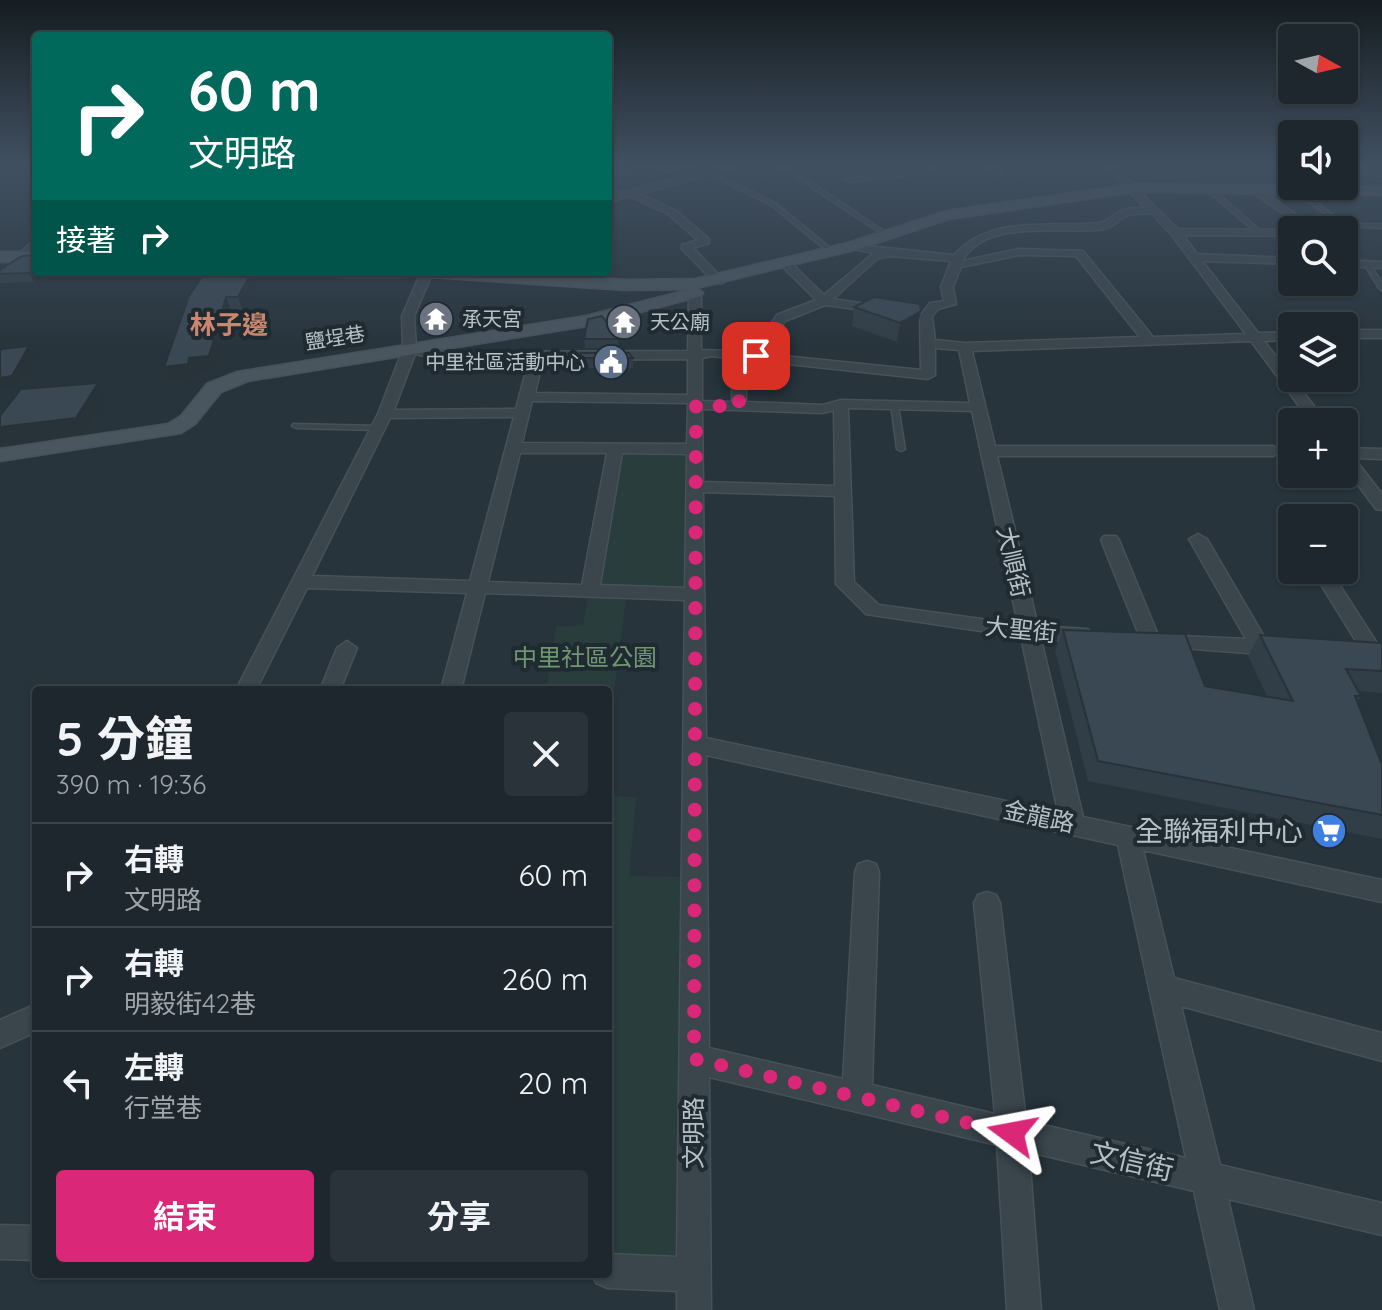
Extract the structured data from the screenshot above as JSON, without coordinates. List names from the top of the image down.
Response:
{
  "streets": {
    "main road": ["鹽埕巷"],
    "street": [
      "大順街",
      "大聖街",
      "金龍路",
      "文明路",
      "文信街"
    ]
  },
  "crossings": [
    ["鹽埕巷", "文明路"],
    ["大順街", "大聖街"],
    ["大順街", "金龍路"],
    ["金龍路", "文明路"],
    ["文明路", "文信街"]
  ],
  "districts": ["林子邊"],
  "parks": ["中里社區公園"],
  "places": {
    "temple": ["承天宮", "天公廟"],
    "public building": ["中里社區活動中心"],
    "supermarket": ["全聯福利中心"]
  },
  "north": "right",
  "page": {
    "map_buttons": ["+", "−"],
    "turn": ["60 m", "文明路"],
    "then": "接著",
    "heading": ["5 分鐘", "390 m · 19:36"],
    "list": [
      {
        "name": "右轉",
        "note": "文明路",
        "value": "60 m"
      },
      {
        "name": "右轉",
        "note": "明毅街42巷",
        "value": "260 m"
      },
      {
        "name": "左轉",
        "note": "行堂巷",
        "value": "20 m"
      }
    ],
    "buttons": ["結束", "分享"]
  }
}
